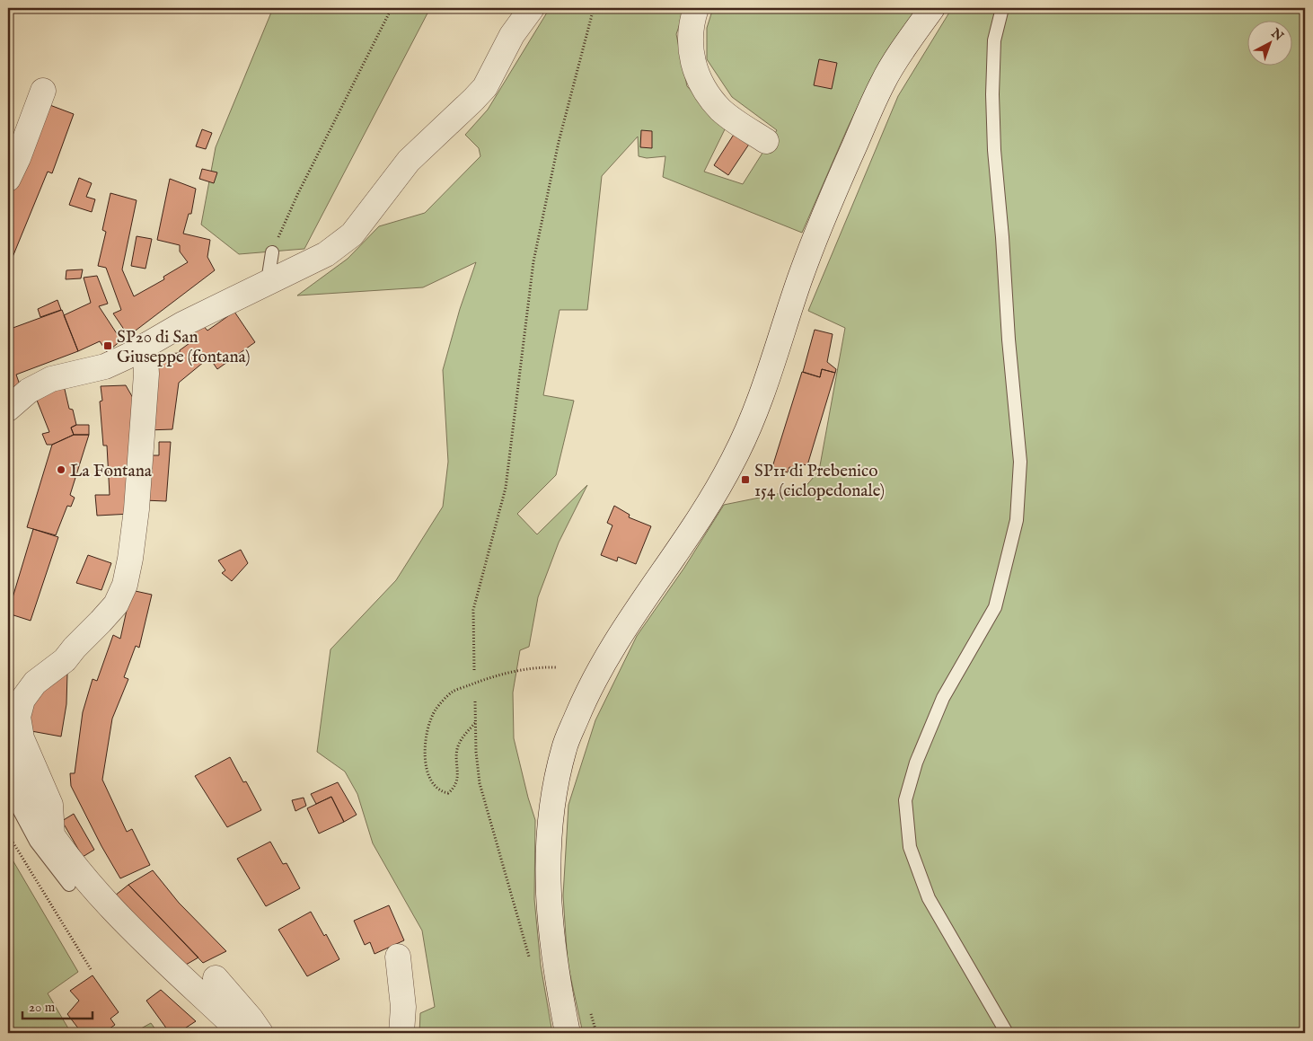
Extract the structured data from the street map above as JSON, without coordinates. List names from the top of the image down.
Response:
{
  "places": {
    "transit": ["SP20 di San Giuseppe (fontana)", "SP11 di Prebenico 154 (ciclopedonale)"],
    "other": ["La Fontana"]
  },
  "scale_bar": "20 m",
  "north": "top right"
}
